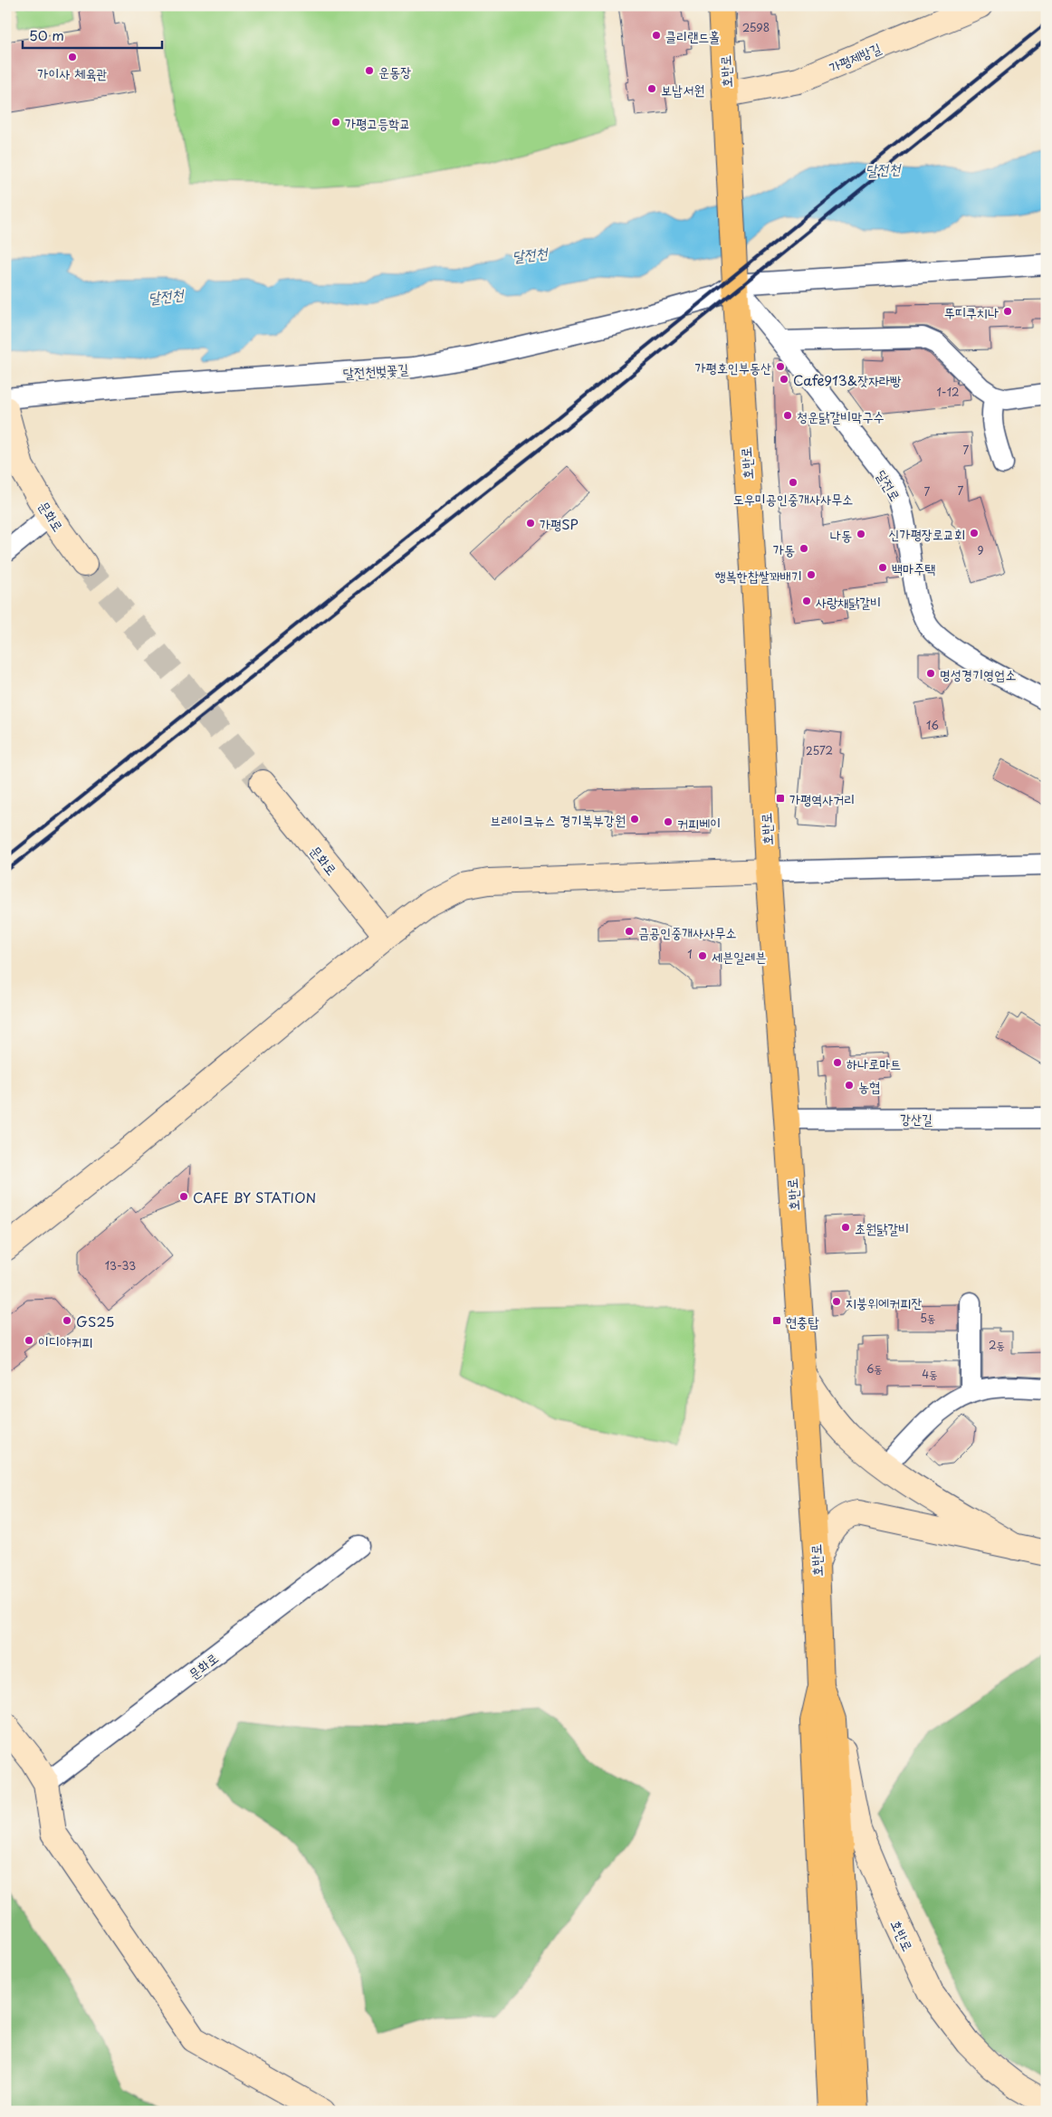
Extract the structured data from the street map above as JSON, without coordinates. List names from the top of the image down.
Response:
{
  "streets": {
    "main road": ["호반로"],
    "street": [
      "가평제방길",
      "달전천벚꽃길",
      "달전로",
      "문화로",
      "강산길"
    ]
  },
  "crossings": [
    ["가평제방길", "호반로"],
    ["호반로", "달전천벚꽃길"],
    ["호반로", "달전로"],
    ["호반로", "강산길"],
    ["달전천벚꽃길", "달전로"]
  ],
  "water": ["달전천"],
  "places": {
    "other": [
      "클리랜드홀",
      "가이사 체육관",
      "운동장",
      "보납서원",
      "가평고등학교",
      "뚜띠쿠치나",
      "가평호인부동산",
      "Cafe913&잣자라빵",
      "청운닭갈비막구수",
      "도우미공인중개사사무소",
      "가평SP",
      "신가평장로교회",
      "나동",
      "가동",
      "백마주택",
      "행복한찹쌀꽈배기",
      "사랑채닭갈비",
      "명성경기영업소",
      "브레이크뉴스 경기북부강원",
      "커피베이",
      "금공인중개사사무소",
      "세븐일레븐",
      "하나로마트",
      "농협",
      "CAFE BY STATION",
      "초원닭갈비",
      "지붕위에커피잔",
      "GS25",
      "이디야커피"
    ],
    "transit": ["가평역사거리", "현충탑"]
  },
  "house_numbers": [
    "2598",
    "1-12",
    "7",
    "7",
    "7",
    "9",
    "16",
    "2572",
    "1",
    "13-33",
    "5동",
    "2동",
    "6동",
    "4동"
  ],
  "scale_bar": "50 m"
}
